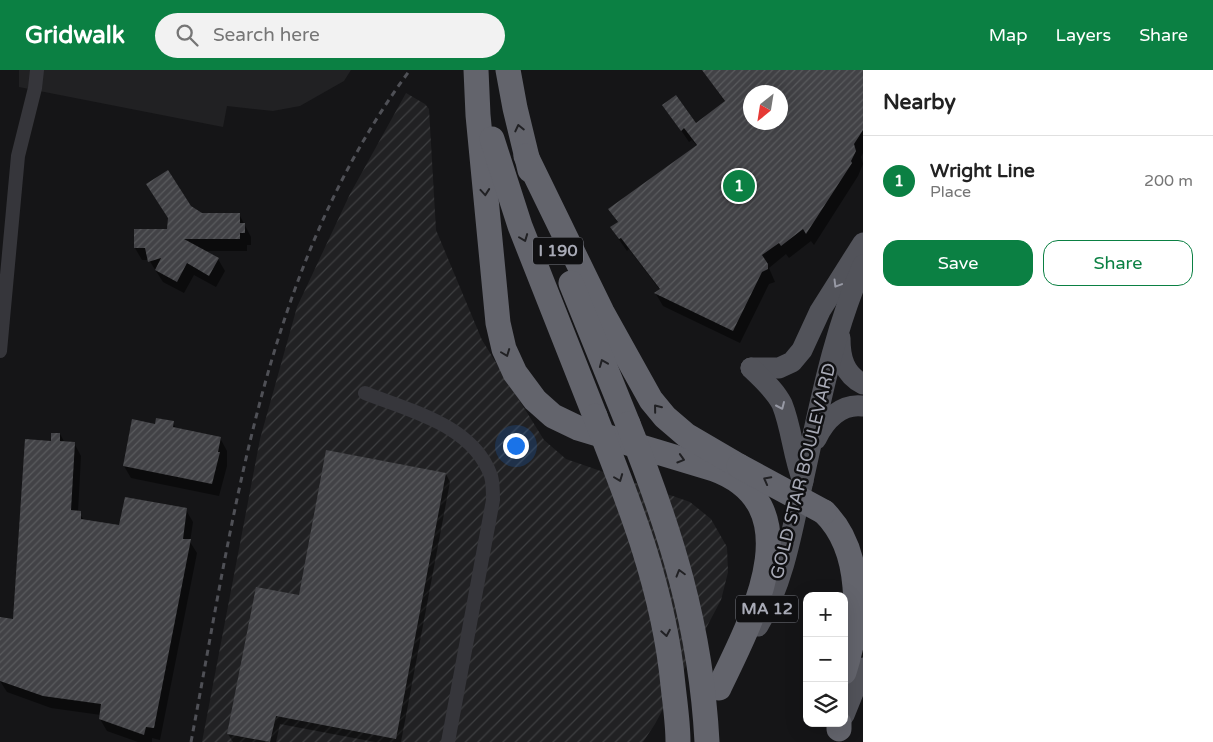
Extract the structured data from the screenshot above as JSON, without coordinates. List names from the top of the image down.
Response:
{
  "streets": {
    "highway": ["I 190"],
    "main road": ["GOLD STAR BOULEVARD", "MA 12"]
  },
  "crossings": [
    ["I 190", "GOLD STAR BOULEVARD"]
  ],
  "north": "bottom left",
  "page": {
    "header": "Gridwalk",
    "search": "Search here",
    "nav": ["Map", "Layers", "Share"],
    "heading": "Nearby",
    "list": [
      {
        "mark": "1",
        "name": "Wright Line",
        "note": "Place",
        "value": "200 m"
      }
    ],
    "pins": "1",
    "buttons": ["Save", "Share"],
    "map_buttons": ["+", "−"]
  }
}
